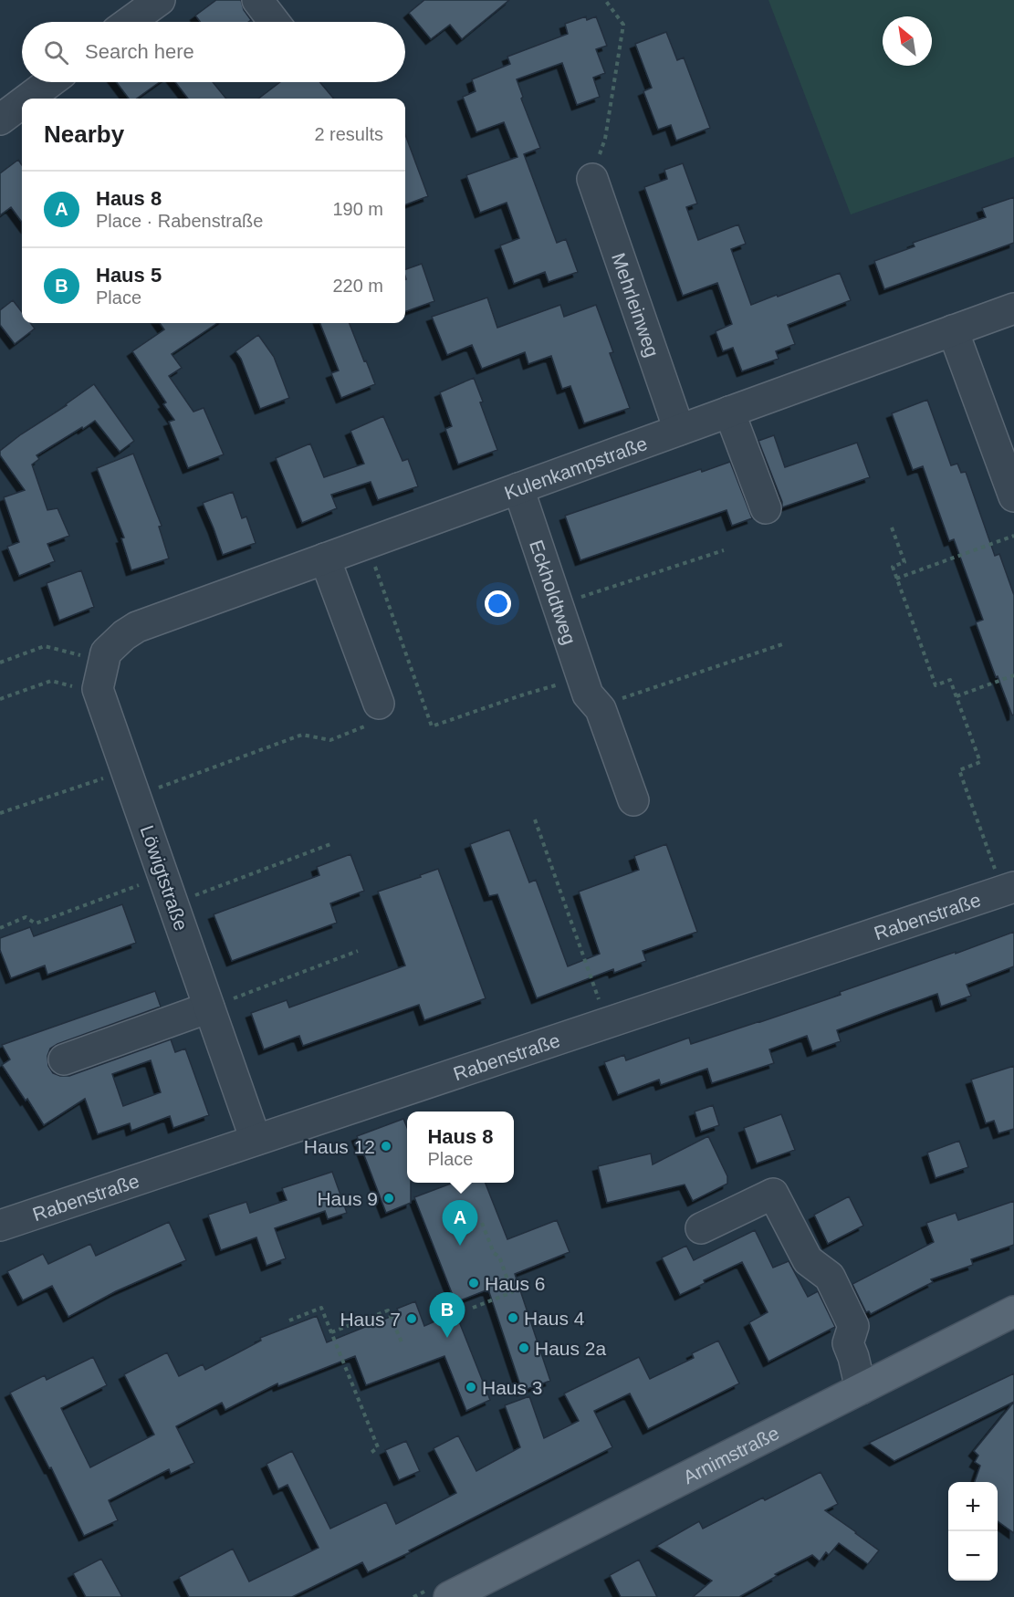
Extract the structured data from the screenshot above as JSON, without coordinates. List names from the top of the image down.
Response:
{
  "streets": {
    "main road": ["Arnimstraße"],
    "street": [
      "Mehrleinweg",
      "Kulenkampstraße",
      "Eckholdtweg",
      "Löwigtstraße",
      "Rabenstraße"
    ]
  },
  "crossings": [
    ["Mehrleinweg", "Kulenkampstraße"],
    ["Kulenkampstraße", "Eckholdtweg"],
    ["Kulenkampstraße", "Löwigtstraße"],
    ["Löwigtstraße", "Rabenstraße"]
  ],
  "places": [
    "Haus 12",
    "Haus 9",
    "Haus 6",
    "Haus 4",
    "Haus 7",
    "Haus 2a",
    "Haus 3"
  ],
  "north": "top left",
  "page": {
    "search": "Search here",
    "heading": ["Nearby", "2 results"],
    "list": [
      {
        "mark": "A",
        "name": "Haus 8",
        "note": "Place · Rabenstraße",
        "value": "190 m"
      },
      {
        "mark": "B",
        "name": "Haus 5",
        "note": "Place",
        "value": "220 m"
      }
    ],
    "popup": ["Haus 8", "Place"],
    "pins": ["A", "B"],
    "map_buttons": ["+", "−"]
  }
}
